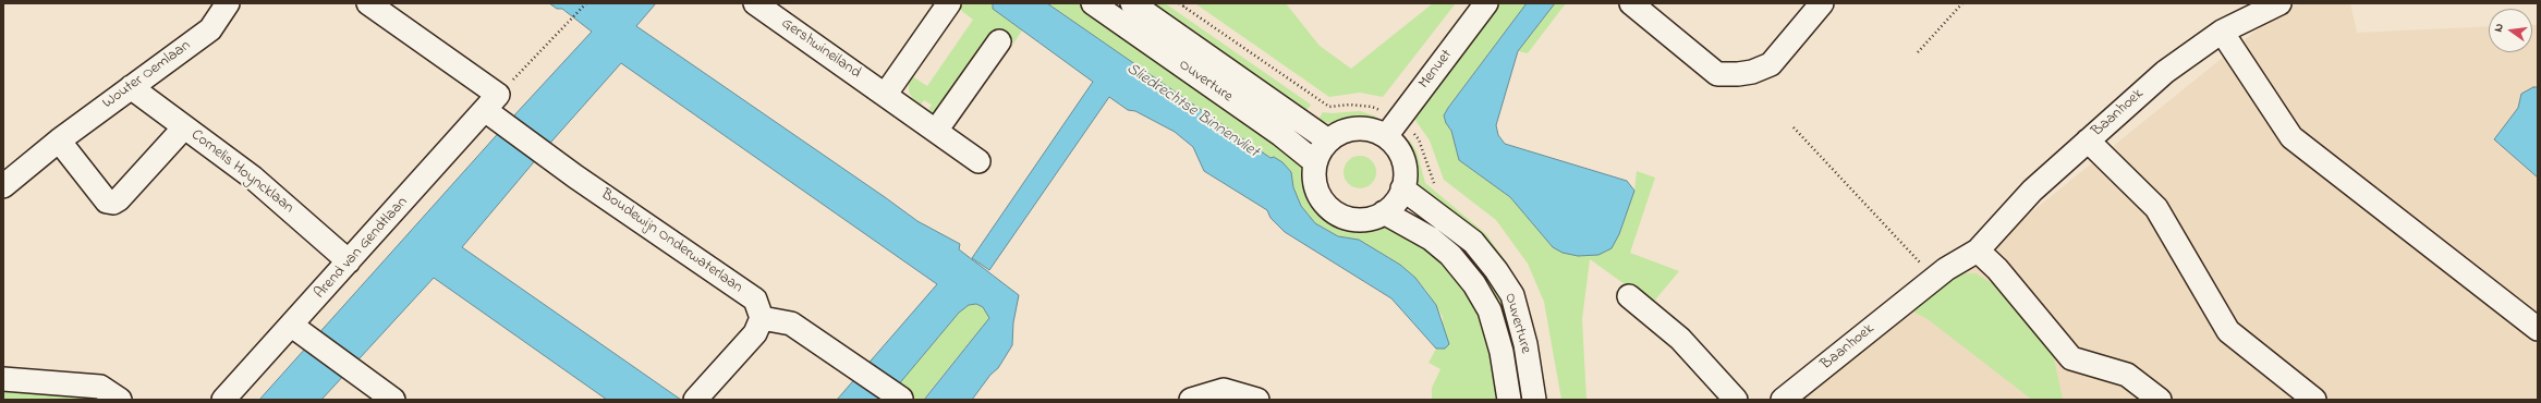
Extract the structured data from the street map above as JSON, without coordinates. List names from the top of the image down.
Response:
{
  "streets": {
    "street": [
      "Gershwineiland",
      "Menuet",
      "Wouter Oemlaan",
      "Ouverture",
      "Baanhoek",
      "Cornelis Hoyncklaan",
      "Boudewijn Onderwaterlaan",
      "Arend van Gendtlaan"
    ]
  },
  "crossings": [
    ["Menuet", "Ouverture"],
    ["Wouter Oemlaan", "Cornelis Hoyncklaan"],
    ["Cornelis Hoyncklaan", "Arend van Gendtlaan"],
    ["Boudewijn Onderwaterlaan", "Arend van Gendtlaan"]
  ],
  "water": ["Sliedrechtse Binnenvliet"],
  "north": "left"
}
